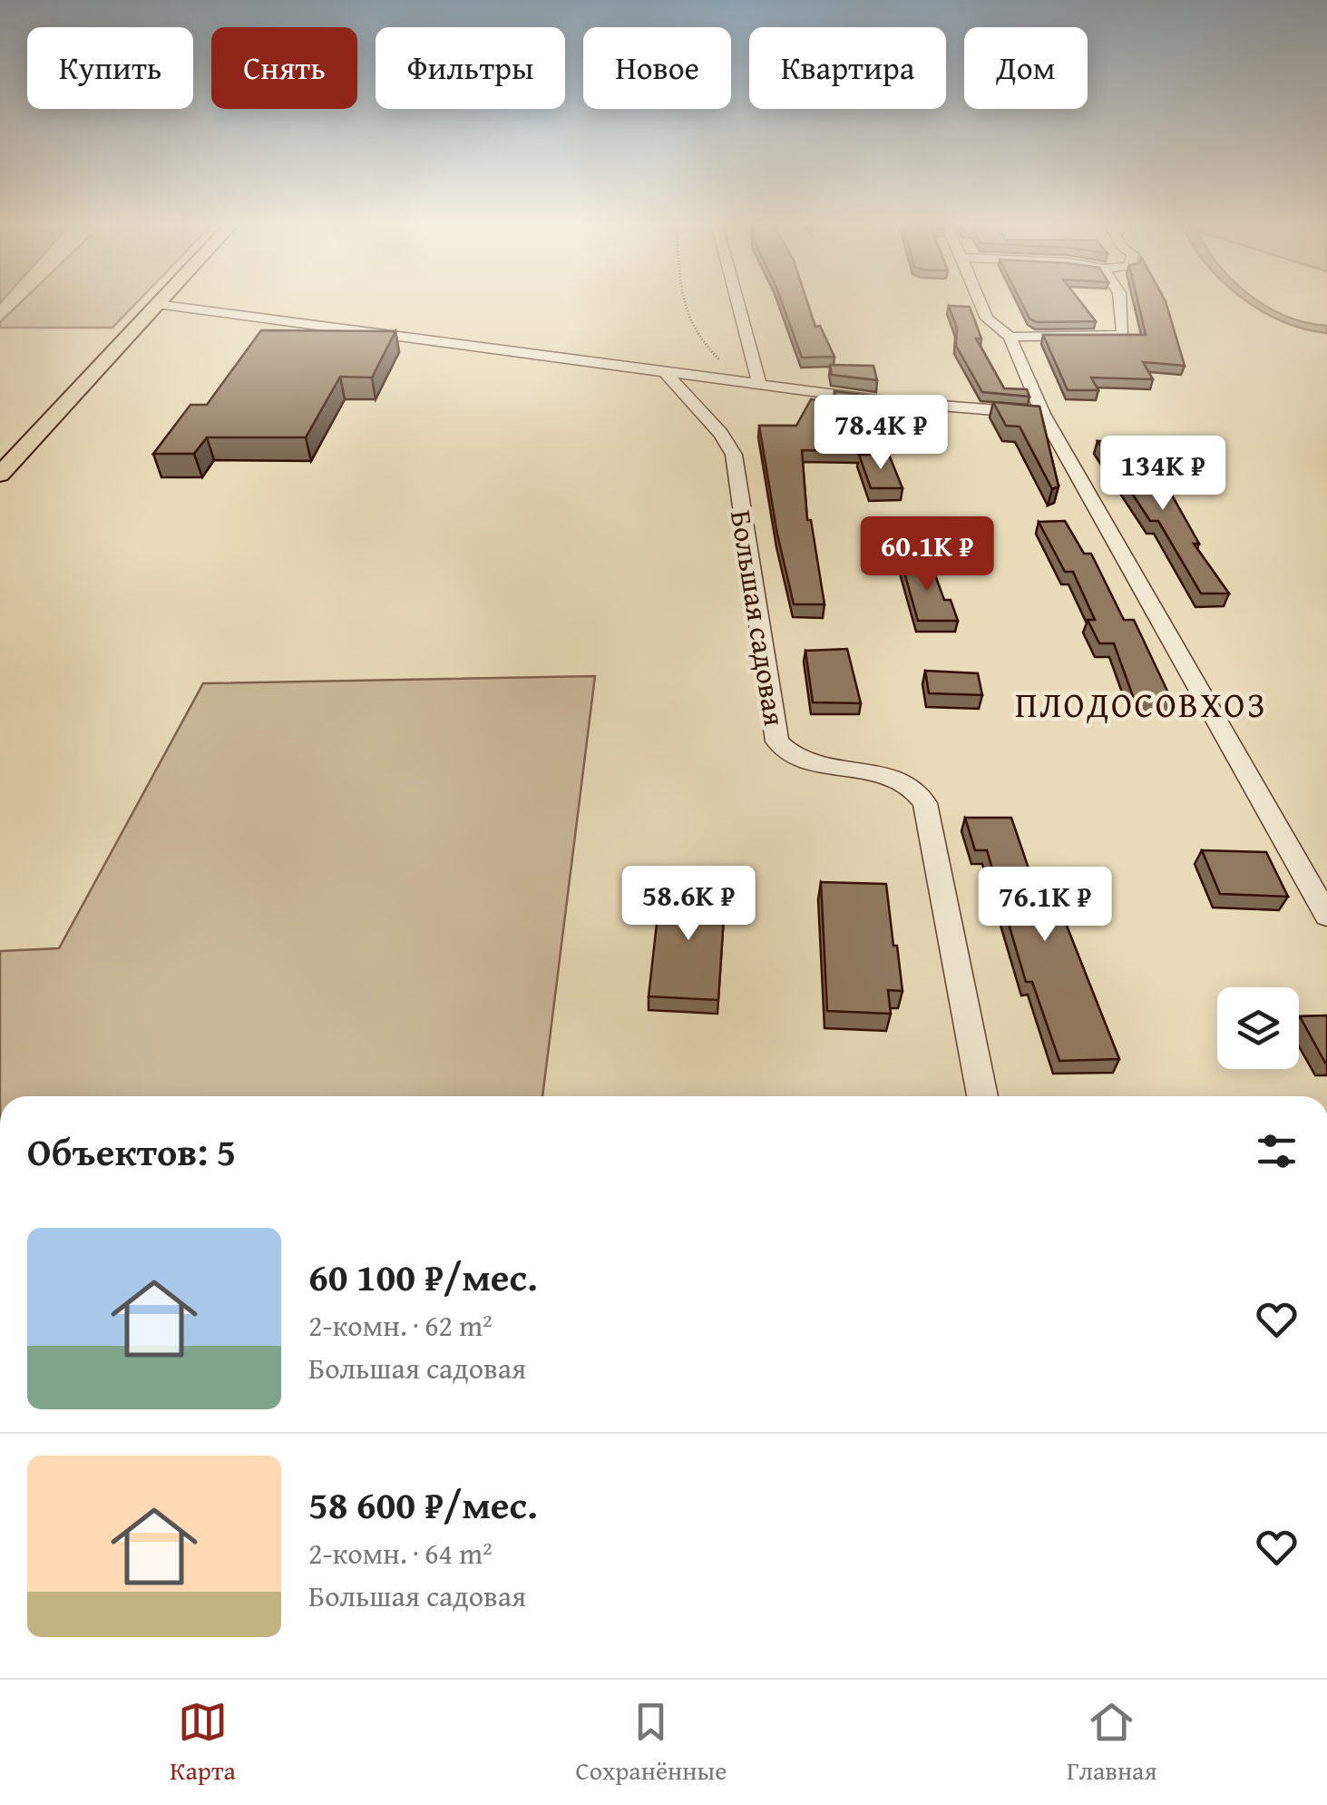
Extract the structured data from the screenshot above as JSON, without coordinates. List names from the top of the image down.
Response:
{
  "streets": {
    "street": ["Большая садовая"]
  },
  "districts": ["ПЛОДОСОВХОЗ"],
  "page": {
    "chip": [
      "Купить",
      "Снять",
      "Фильтры",
      "Новое",
      "Квартира",
      "Дом"
    ],
    "price": [
      "78.4K ₽",
      "134K ₽",
      "60.1K ₽",
      "58.6K ₽",
      "76.1K ₽"
    ],
    "heading": "Объектов: 5",
    "list": [
      {
        "name": "60 100 ₽/мес.",
        "note": "2-комн. · 62 m² · Большая садовая"
      },
      {
        "name": "58 600 ₽/мес.",
        "note": "2-комн. · 64 m² · Большая садовая"
      }
    ],
    "tabs": ["Карта", "Сохранённые", "Главная"]
  }
}
